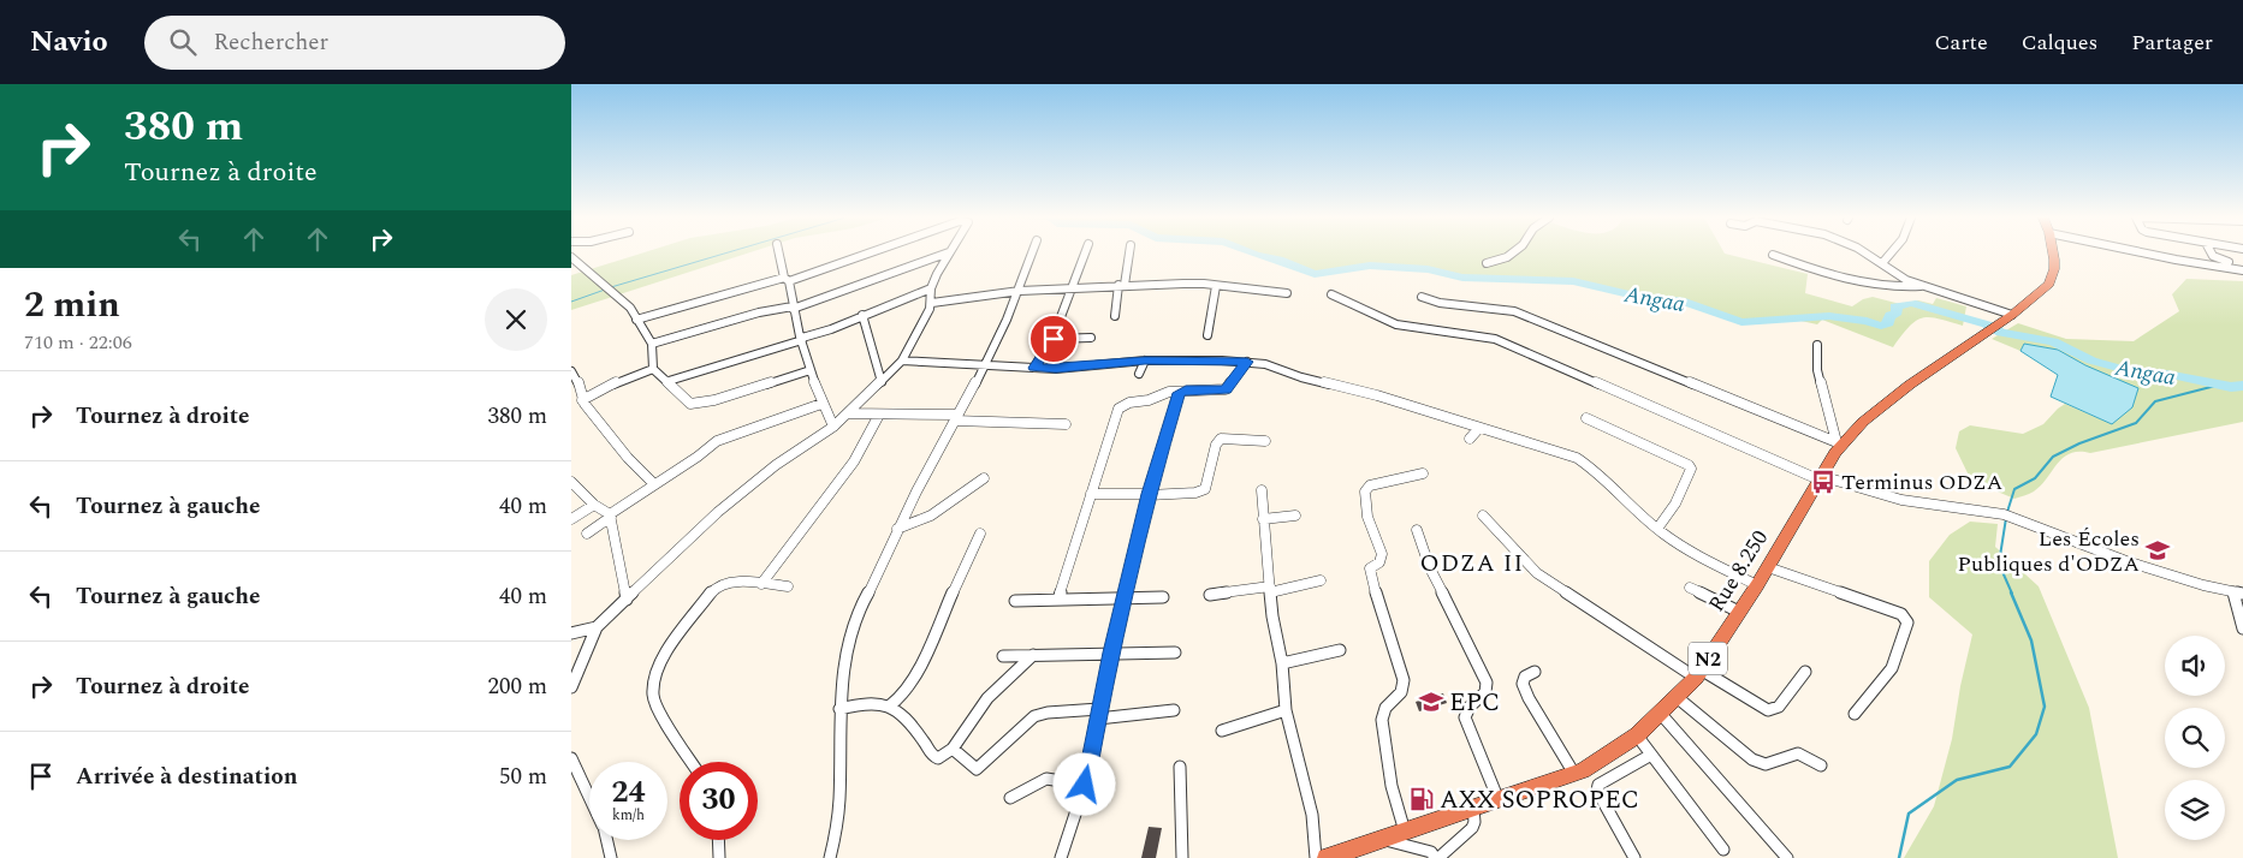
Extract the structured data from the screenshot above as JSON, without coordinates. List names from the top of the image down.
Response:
{
  "streets": {
    "highway": ["Rue 8.250", "N2"]
  },
  "districts": ["ODZA II"],
  "water": ["Angaa"],
  "places": {
    "bus stop": ["Terminus ODZA"],
    "school or university": ["Les Écoles Publiques d'ODZA", "EPC"],
    "fuel station": ["AXX SOPROPEC"]
  },
  "page": {
    "header": "Navio",
    "search": "Rechercher",
    "nav": ["Carte", "Calques", "Partager"],
    "turn": ["380 m", "Tournez à droite"],
    "heading": ["2 min", "710 m · 22:06"],
    "list": [
      {
        "name": "Tournez à droite",
        "value": "380 m"
      },
      {
        "name": "Tournez à gauche",
        "value": "40 m"
      },
      {
        "name": "Tournez à gauche",
        "value": "40 m"
      },
      {
        "name": "Tournez à droite",
        "value": "200 m"
      },
      {
        "name": "Arrivée à destination",
        "value": "50 m"
      }
    ],
    "speed": "24 km/h",
    "limit": "30"
  }
}
